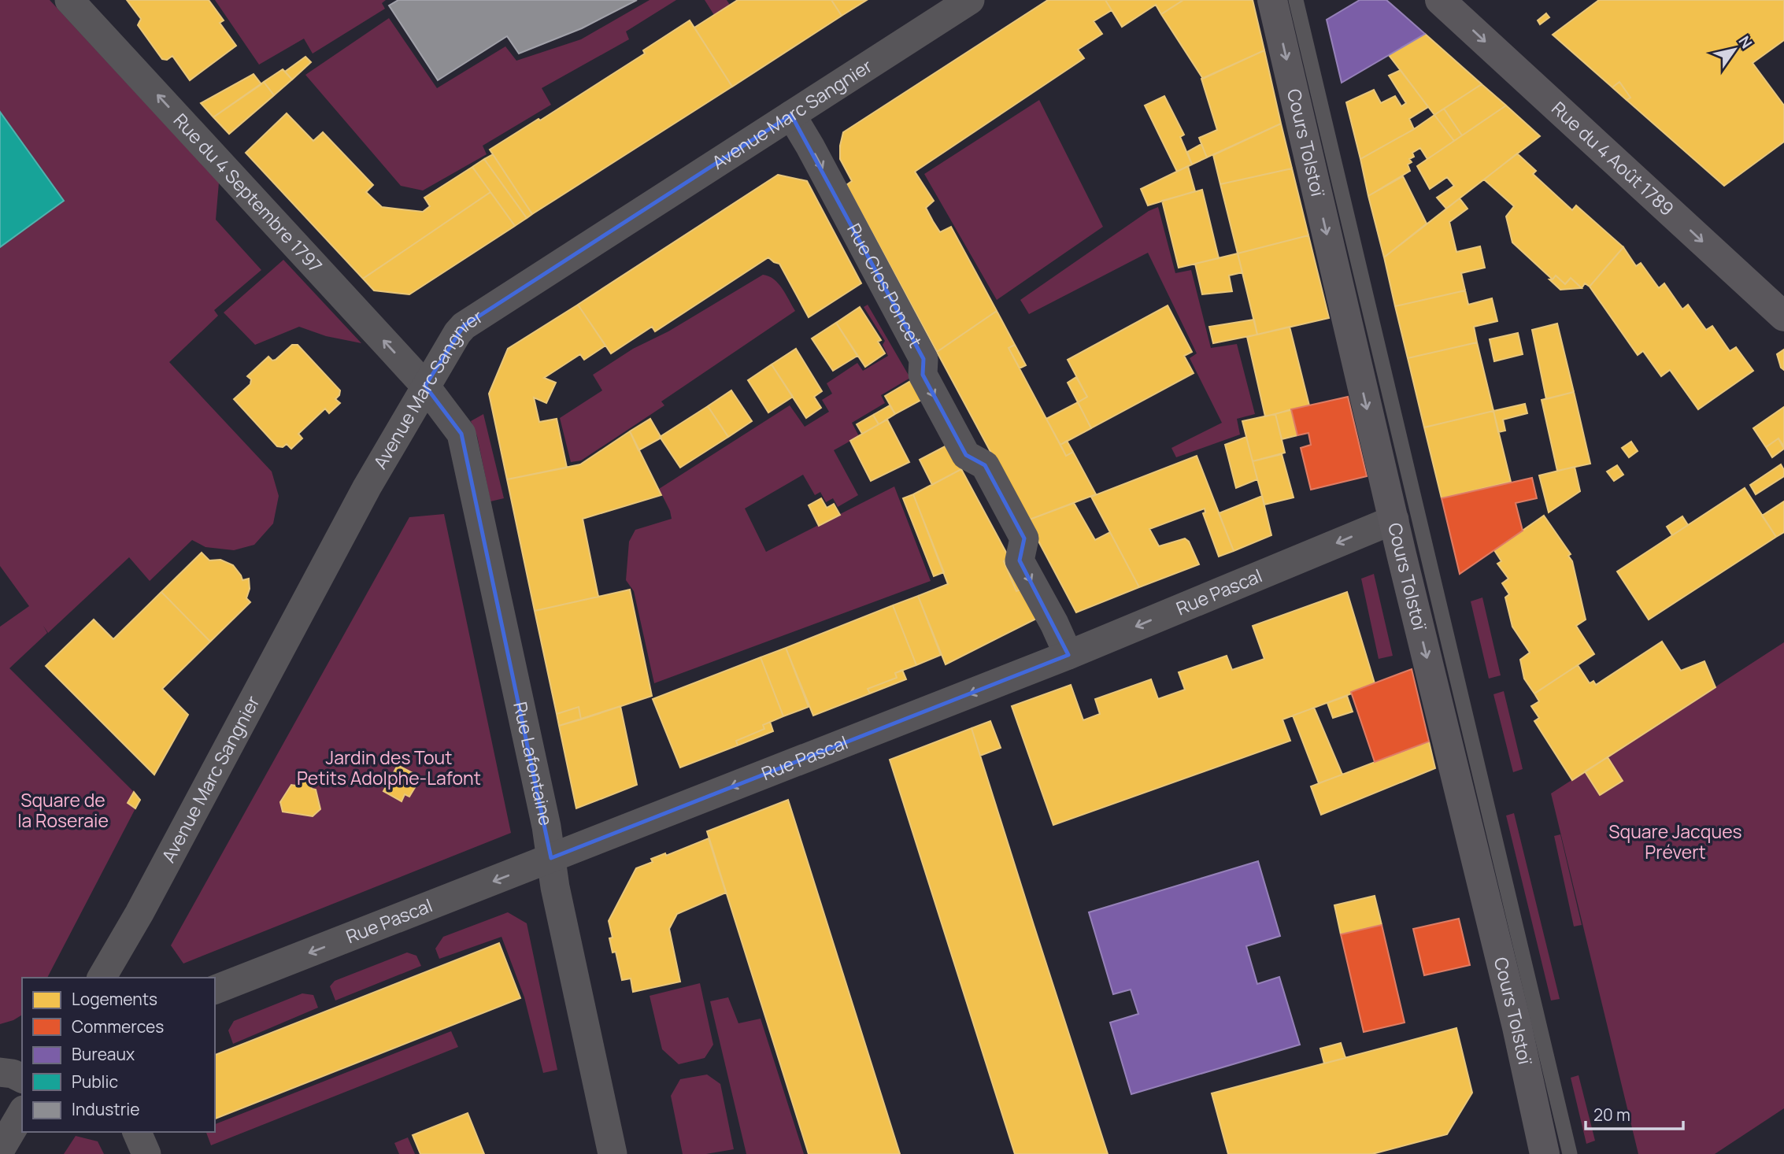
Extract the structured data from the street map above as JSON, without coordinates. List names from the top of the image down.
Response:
{
  "streets": {
    "main road": ["Cours Tolstoï", "Rue du 4 Août 1789"],
    "street": [
      "Avenue Marc Sangnier",
      "Rue du 4 Septembre 1797",
      "Rue Clos Poncet",
      "Rue Pascal",
      "Rue Lafontaine"
    ]
  },
  "crossings": [
    ["Avenue Marc Sangnier", "Rue du 4 Septembre 1797"],
    ["Avenue Marc Sangnier", "Rue Clos Poncet"],
    ["Avenue Marc Sangnier", "Rue Lafontaine"],
    ["Cours Tolstoï", "Rue Pascal"],
    ["Rue du 4 Septembre 1797", "Rue Lafontaine"],
    ["Rue Clos Poncet", "Rue Pascal"],
    ["Rue Pascal", "Rue Lafontaine"]
  ],
  "one_way": [
    "Cours Tolstoï",
    "Rue du 4 Août 1789",
    "Rue du 4 Septembre 1797",
    "Rue Clos Poncet",
    "Rue Pascal"
  ],
  "parks": ["Jardin des Tout Petits Adolphe-Lafont", "Square de la Roseraie", "Square Jacques Prévert"],
  "legend": [
    "Logements",
    "Commerces",
    "Bureaux",
    "Public",
    "Industrie"
  ],
  "scale_bar": "20 m",
  "north": "top right"
}
